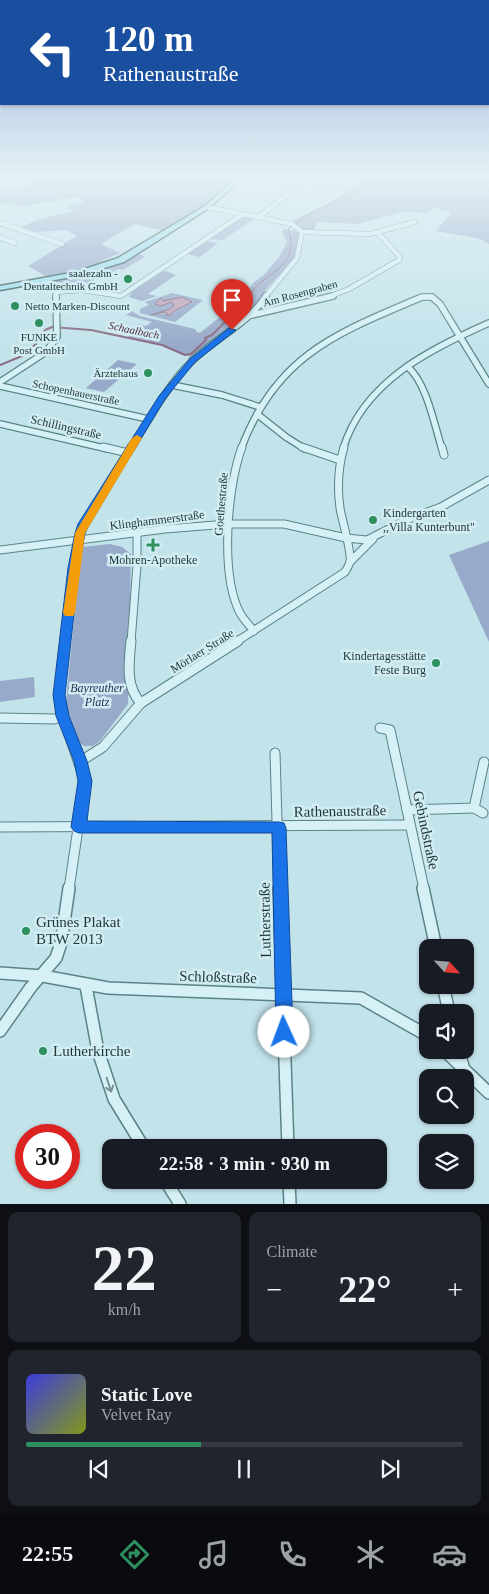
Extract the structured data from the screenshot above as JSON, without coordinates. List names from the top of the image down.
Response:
{
  "streets": {
    "street": [
      "Am Rosengraben",
      "Schopenhauerstraße",
      "Schillingstraße",
      "Goethestraße",
      "Klinghammerstraße",
      "Mörlaer Straße",
      "Rathenaustraße",
      "Gebindstraße",
      "Lutherstraße",
      "Schloßstraße"
    ]
  },
  "crossings": [
    ["Goethestraße", "Klinghammerstraße"],
    ["Goethestraße", "Mörlaer Straße"],
    ["Rathenaustraße", "Gebindstraße"],
    ["Rathenaustraße", "Lutherstraße"],
    ["Lutherstraße", "Schloßstraße"]
  ],
  "water": ["Schaalbach"],
  "parks": ["Bayreuther Platz"],
  "places": {
    "other": [
      "saalezahn - Dentaltechnik GmbH",
      "Netto Marken-Discount",
      "FUNKE Post GmbH",
      "Ärztehaus",
      "Kindergarten ,,Villa Kunterbunt\"",
      "Kindertagesstätte Feste Burg",
      "Grünes Plakat BTW 2013",
      "Lutherkirche"
    ],
    "health": ["Mohren-Apotheke"]
  },
  "north": "bottom right",
  "page": {
    "turn": ["120 m", "Rathenaustraße"],
    "limit": "30",
    "trip": "22:58 · 3 min · 930 m",
    "tile": [
      ["22", "km/h"],
      "Climate"
    ],
    "heat": ["−", "22°", "+"],
    "song": ["Static Love", "Velvet Ray"],
    "tabs": "22:55"
  }
}
